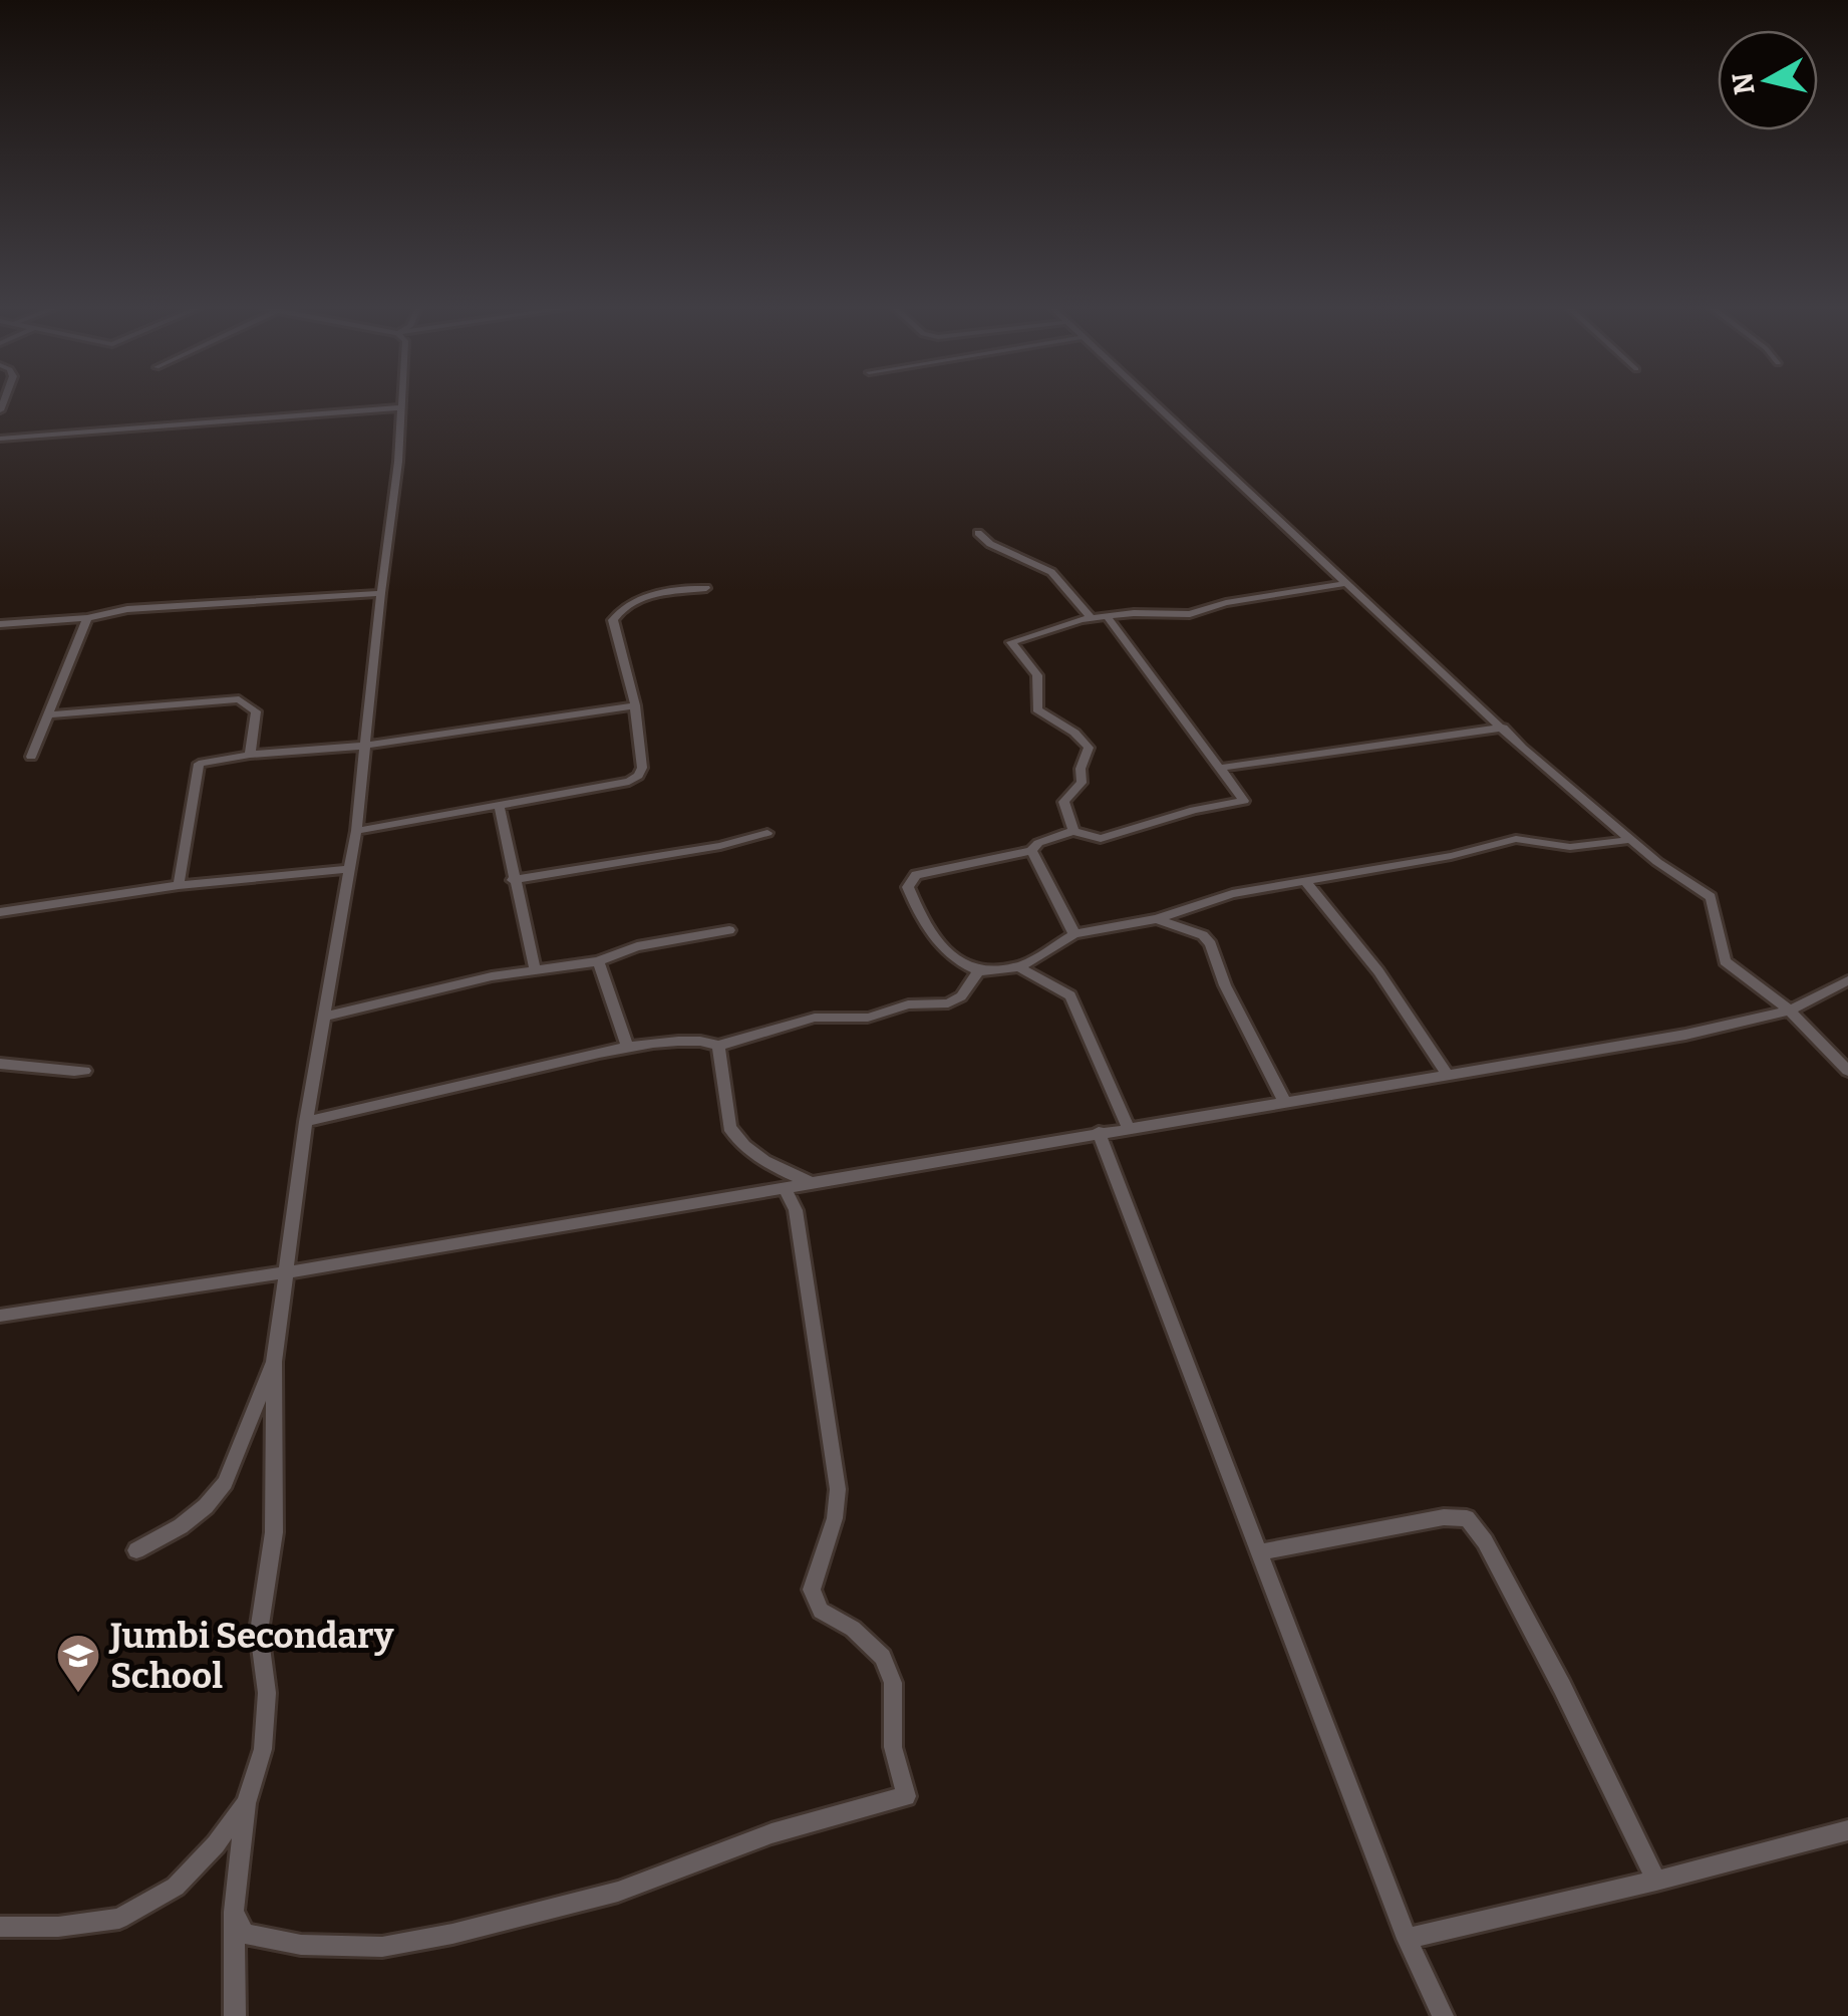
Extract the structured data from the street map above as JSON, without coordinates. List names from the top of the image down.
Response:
{
  "places": {
    "school or university": ["Jumbi Secondary School"]
  },
  "north": "left"
}
